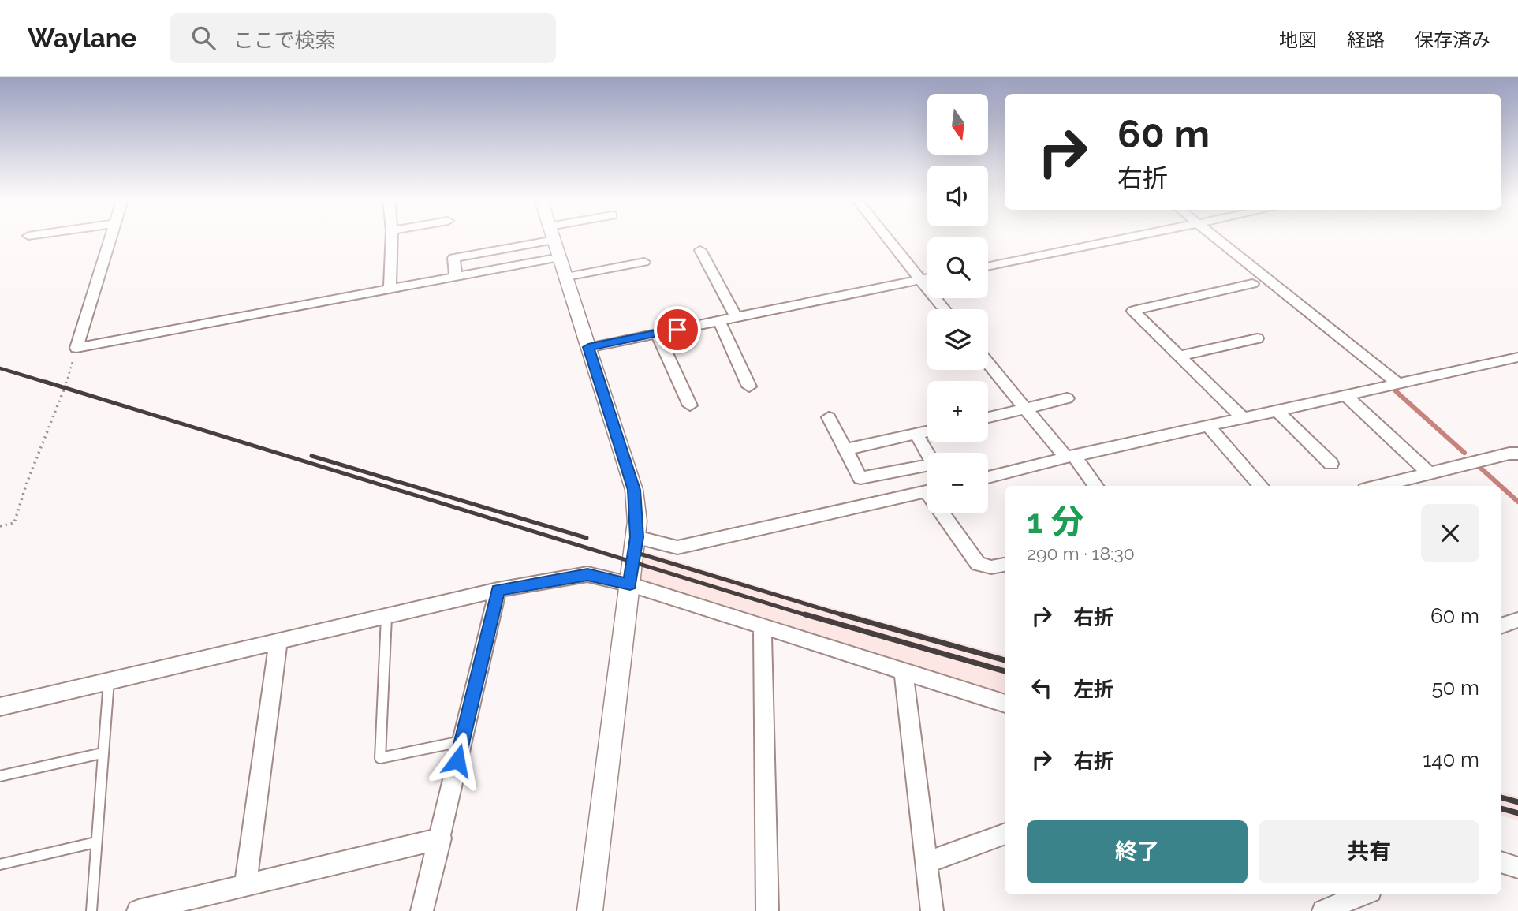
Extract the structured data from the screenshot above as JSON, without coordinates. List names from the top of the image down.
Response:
{
  "north": "bottom",
  "page": {
    "header": "Waylane",
    "search": "ここで検索",
    "nav": ["地図", "経路", "保存済み"],
    "map_buttons": ["+", "−"],
    "turn": ["60 m", "右折"],
    "heading": ["1 分", "290 m · 18:30"],
    "list": [
      {
        "name": "右折",
        "value": "60 m"
      },
      {
        "name": "左折",
        "value": "50 m"
      },
      {
        "name": "右折",
        "value": "140 m"
      }
    ],
    "buttons": ["終了", "共有"]
  }
}
